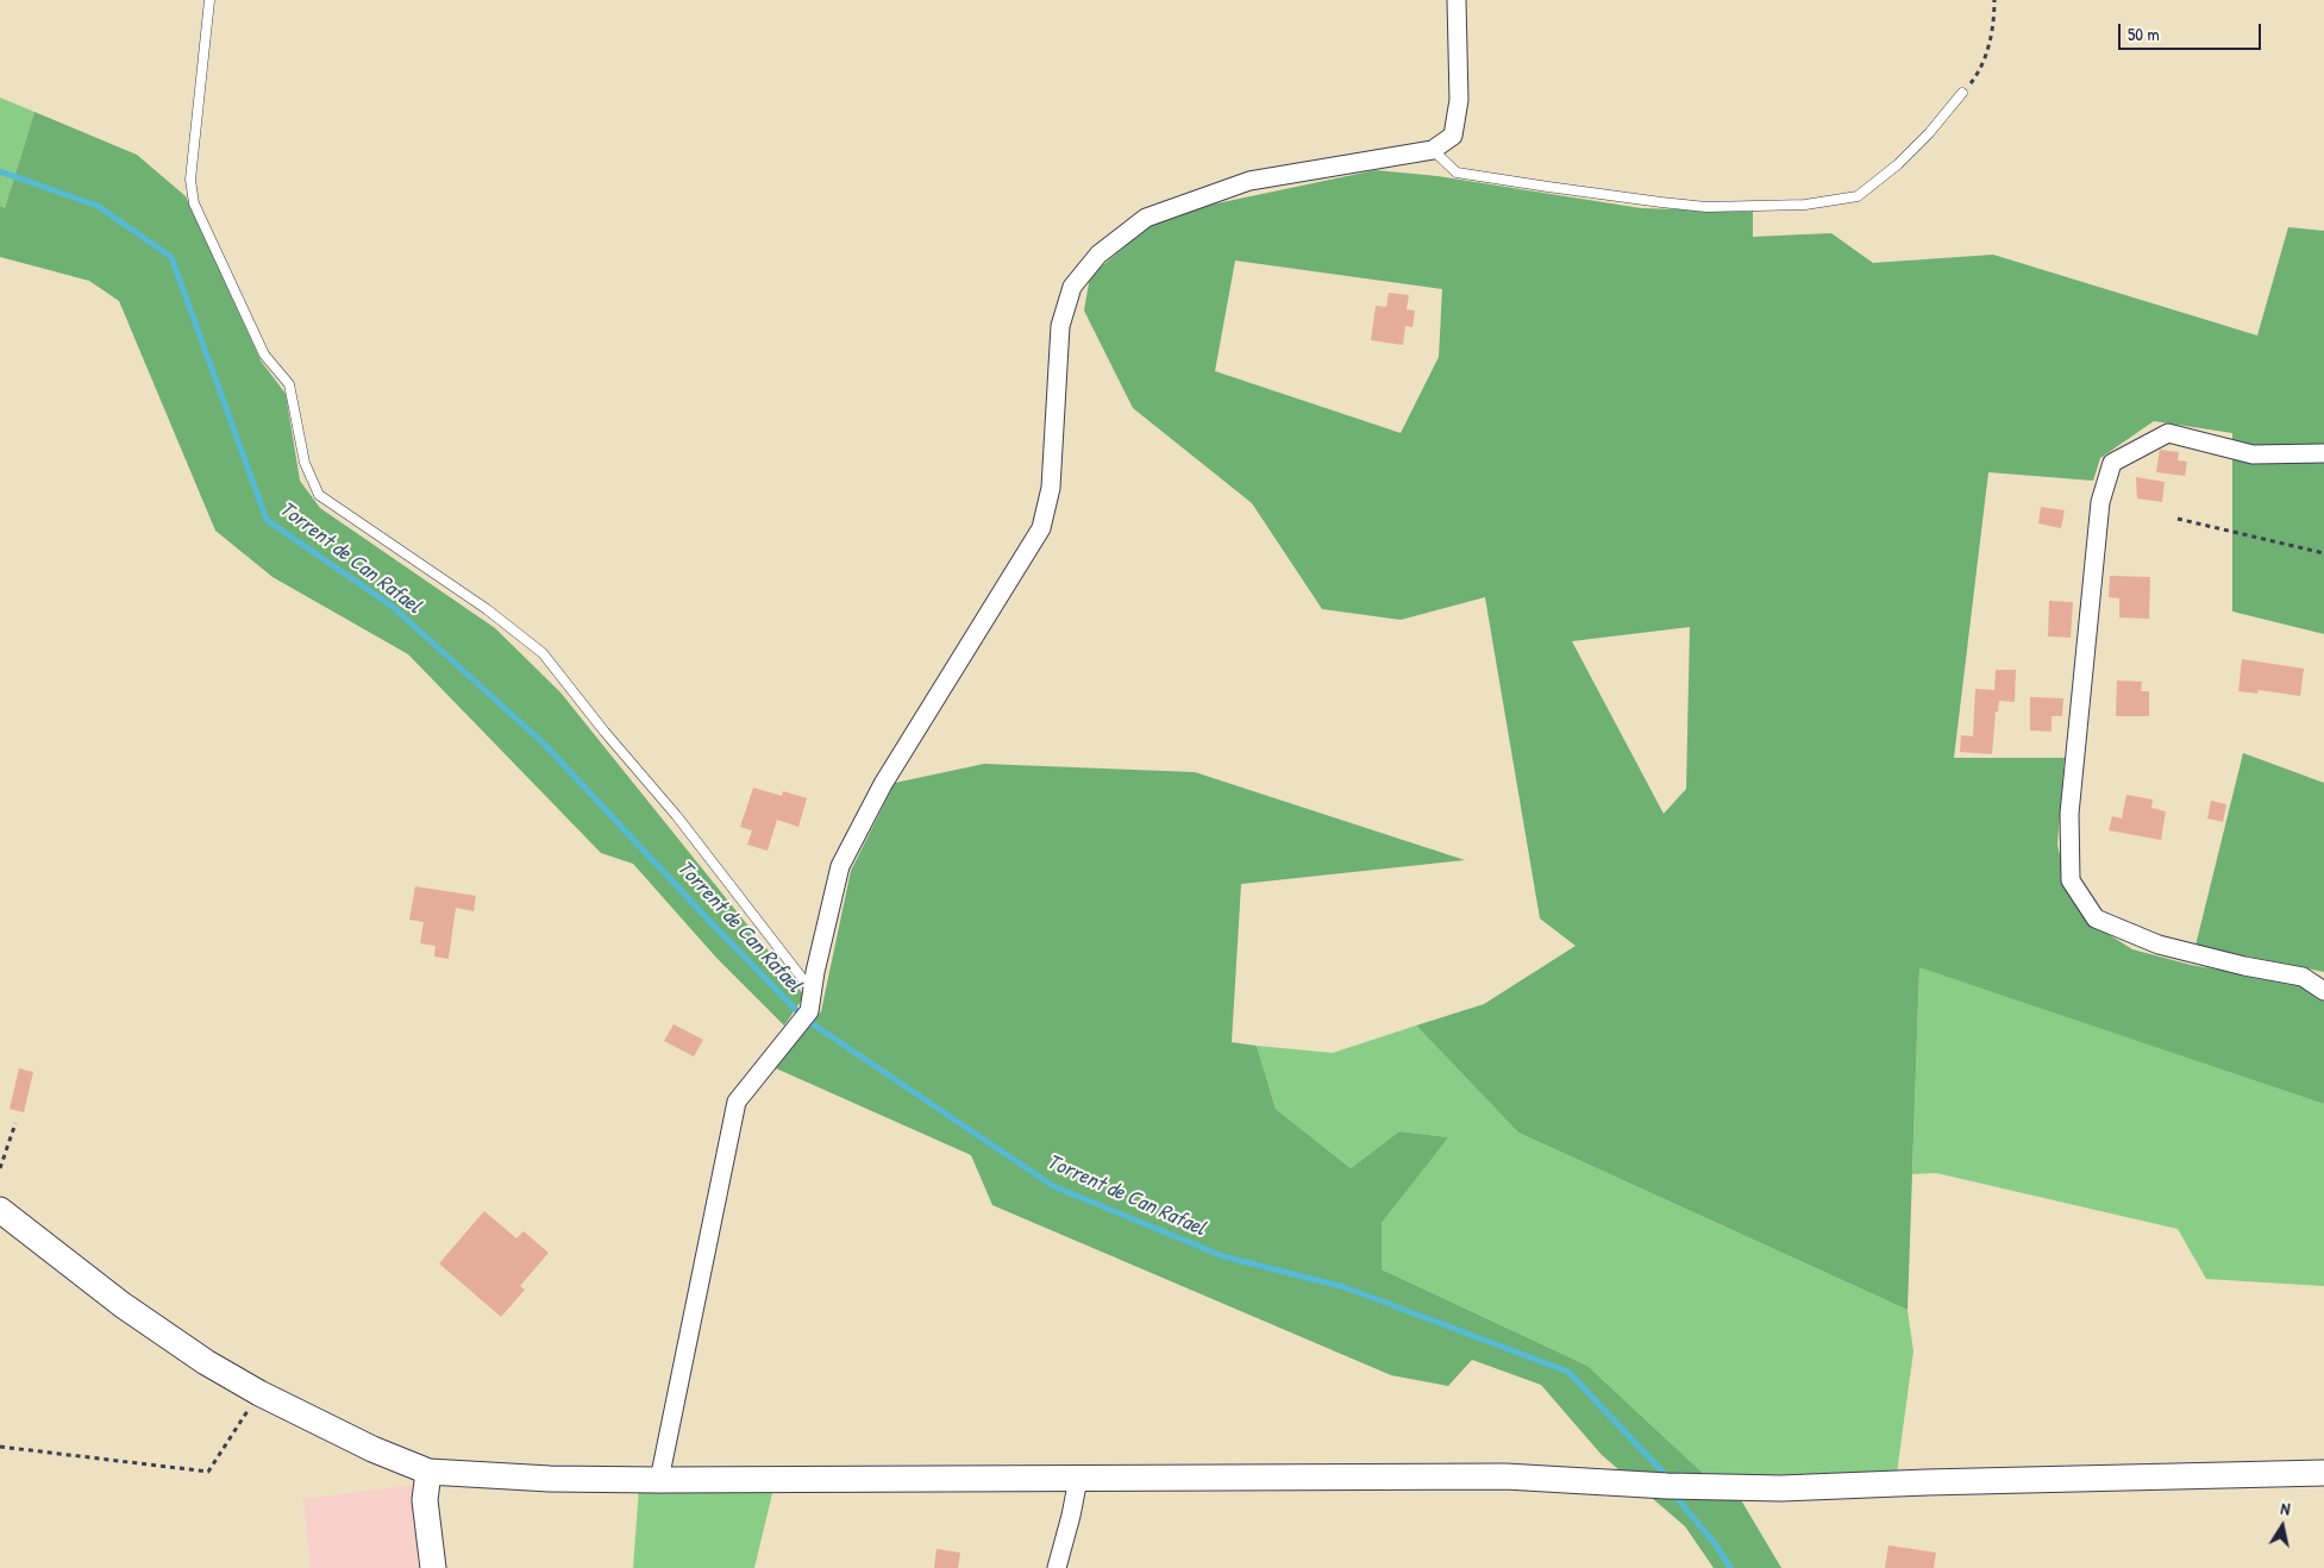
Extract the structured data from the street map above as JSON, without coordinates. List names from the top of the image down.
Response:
{
  "water": ["Torrent de Can Rafael"],
  "scale_bar": "50 m",
  "north": "top"
}
